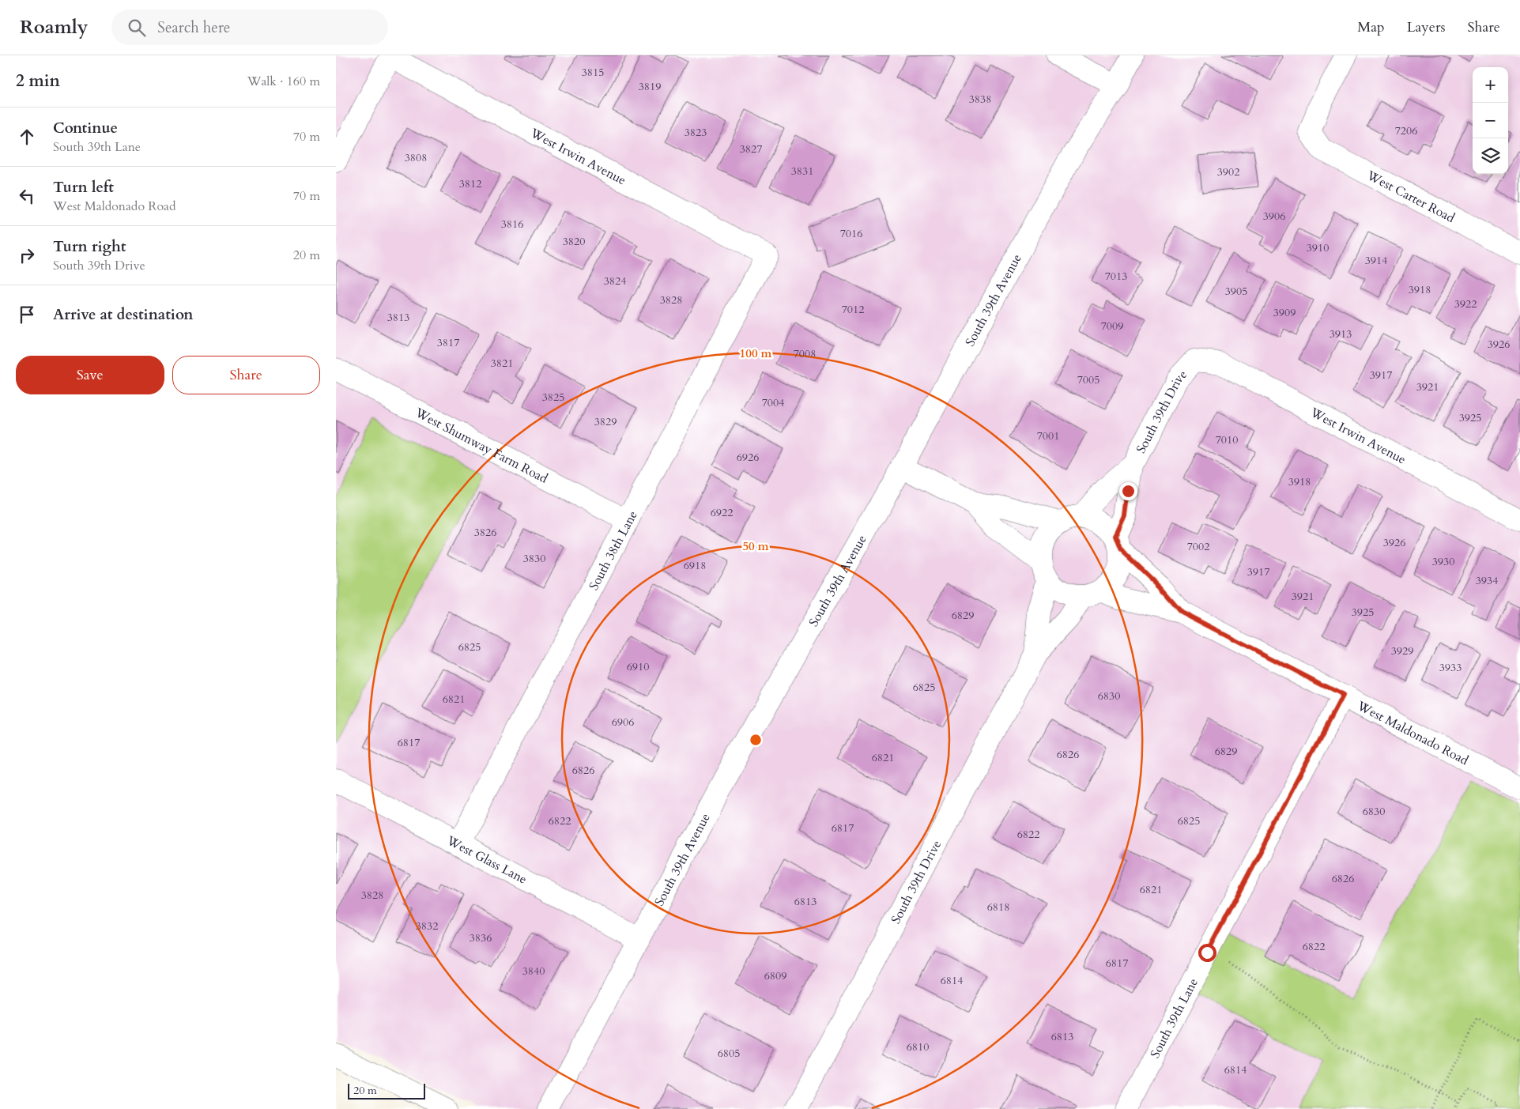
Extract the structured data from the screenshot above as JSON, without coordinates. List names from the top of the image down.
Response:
{
  "streets": {
    "street": [
      "West Irwin Avenue",
      "West Carter Road",
      "South 39th Avenue",
      "South 39th Drive",
      "West Shumway Farm Road",
      "South 38th Lane",
      "West Maldonado Road",
      "West Glass Lane",
      "South 39th Lane"
    ]
  },
  "crossings": [
    ["West Irwin Avenue", "South 39th Drive"],
    ["West Irwin Avenue", "South 38th Lane"],
    ["South 39th Avenue", "West Glass Lane"],
    ["South 39th Drive", "West Maldonado Road"],
    ["West Shumway Farm Road", "South 38th Lane"],
    ["South 38th Lane", "West Glass Lane"],
    ["West Maldonado Road", "South 39th Lane"]
  ],
  "house_numbers": [
    "3815",
    "3819",
    "3838",
    "7206",
    "3823",
    "3827",
    "3808",
    "3831",
    "3902",
    "3812",
    "3906",
    "3816",
    "7016",
    "3820",
    "3910",
    "3914",
    "7013",
    "3824",
    "3918",
    "3905",
    "3828",
    "3922",
    "7012",
    "3909",
    "3813",
    "7009",
    "3913",
    "3817",
    "3926",
    "7008",
    "3821",
    "3917",
    "7005",
    "3921",
    "3825",
    "7004",
    "3925",
    "3829",
    "7001",
    "7010",
    "6926",
    "3918",
    "6922",
    "3826",
    "3926",
    "7002",
    "3830",
    "3930",
    "6918",
    "3917",
    "3934",
    "3921",
    "3925",
    "6829",
    "6825",
    "3929",
    "6910",
    "3933",
    "6825",
    "6830",
    "6821",
    "6906",
    "6817",
    "6829",
    "6826",
    "6821",
    "6826",
    "6830",
    "6822",
    "6825",
    "6817",
    "6822",
    "6826",
    "6821",
    "3828",
    "6813",
    "6818",
    "3832",
    "3836",
    "6822",
    "6817",
    "3840",
    "6809",
    "6814",
    "6813",
    "6810",
    "6805",
    "6814"
  ],
  "scale_bar": "20 m",
  "page": {
    "header": "Roamly",
    "search": "Search here",
    "nav": ["Map", "Layers", "Share"],
    "heading": ["2 min", "Walk · 160 m"],
    "map_buttons": ["+", "−"],
    "list": [
      ["Continue", "South 39th Lane", "70 m"],
      ["Turn left", "West Maldonado Road", "70 m"],
      ["Turn right", "South 39th Drive", "20 m"],
      "Arrive at destination"
    ],
    "buttons": ["Save", "Share"],
    "scale": "20 m"
  },
  "rings": ["100 m", "50 m"]
}
